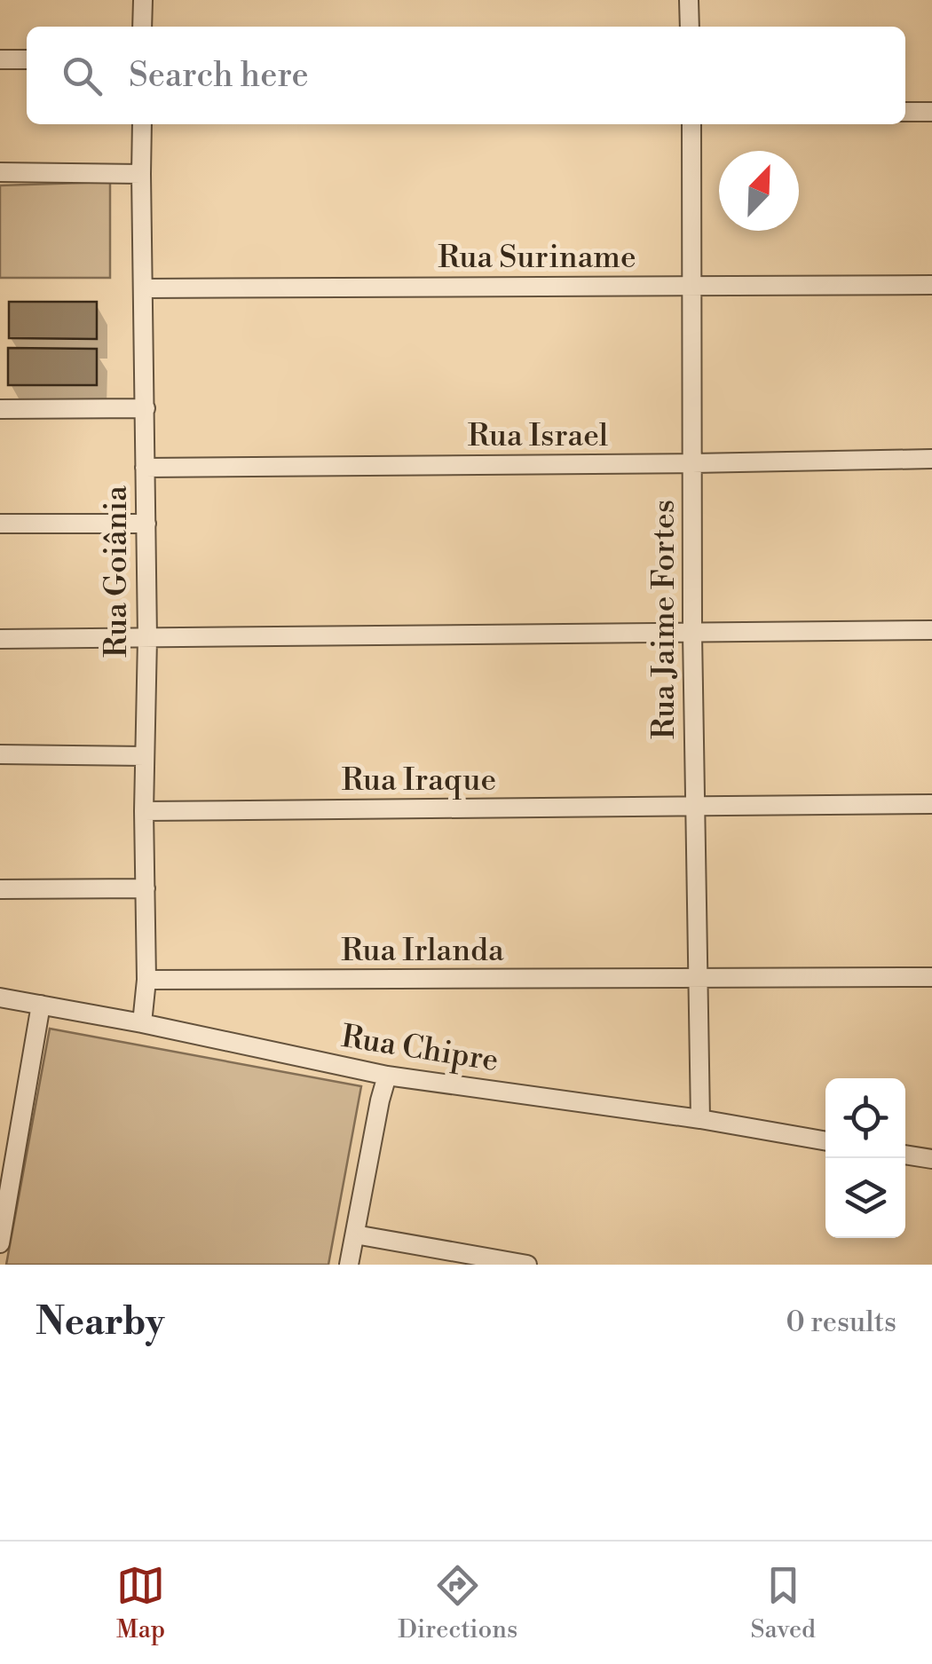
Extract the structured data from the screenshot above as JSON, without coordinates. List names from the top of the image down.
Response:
{
  "streets": {
    "street": [
      "Rua Suriname",
      "Rua Israel",
      "Rua Goiânia",
      "Rua Jaime Fortes",
      "Rua Iraque",
      "Rua Irlanda",
      "Rua Chipre"
    ]
  },
  "crossings": [
    ["Rua Suriname", "Rua Goiânia"],
    ["Rua Suriname", "Rua Jaime Fortes"],
    ["Rua Israel", "Rua Goiânia"],
    ["Rua Israel", "Rua Jaime Fortes"],
    ["Rua Goiânia", "Rua Iraque"],
    ["Rua Goiânia", "Rua Irlanda"],
    ["Rua Goiânia", "Rua Chipre"],
    ["Rua Jaime Fortes", "Rua Iraque"],
    ["Rua Jaime Fortes", "Rua Irlanda"],
    ["Rua Jaime Fortes", "Rua Chipre"]
  ],
  "north": "top right",
  "page": {
    "search": "Search here",
    "heading": ["Nearby", "0 results"],
    "nav": ["Map", "Directions", "Saved"]
  }
}
